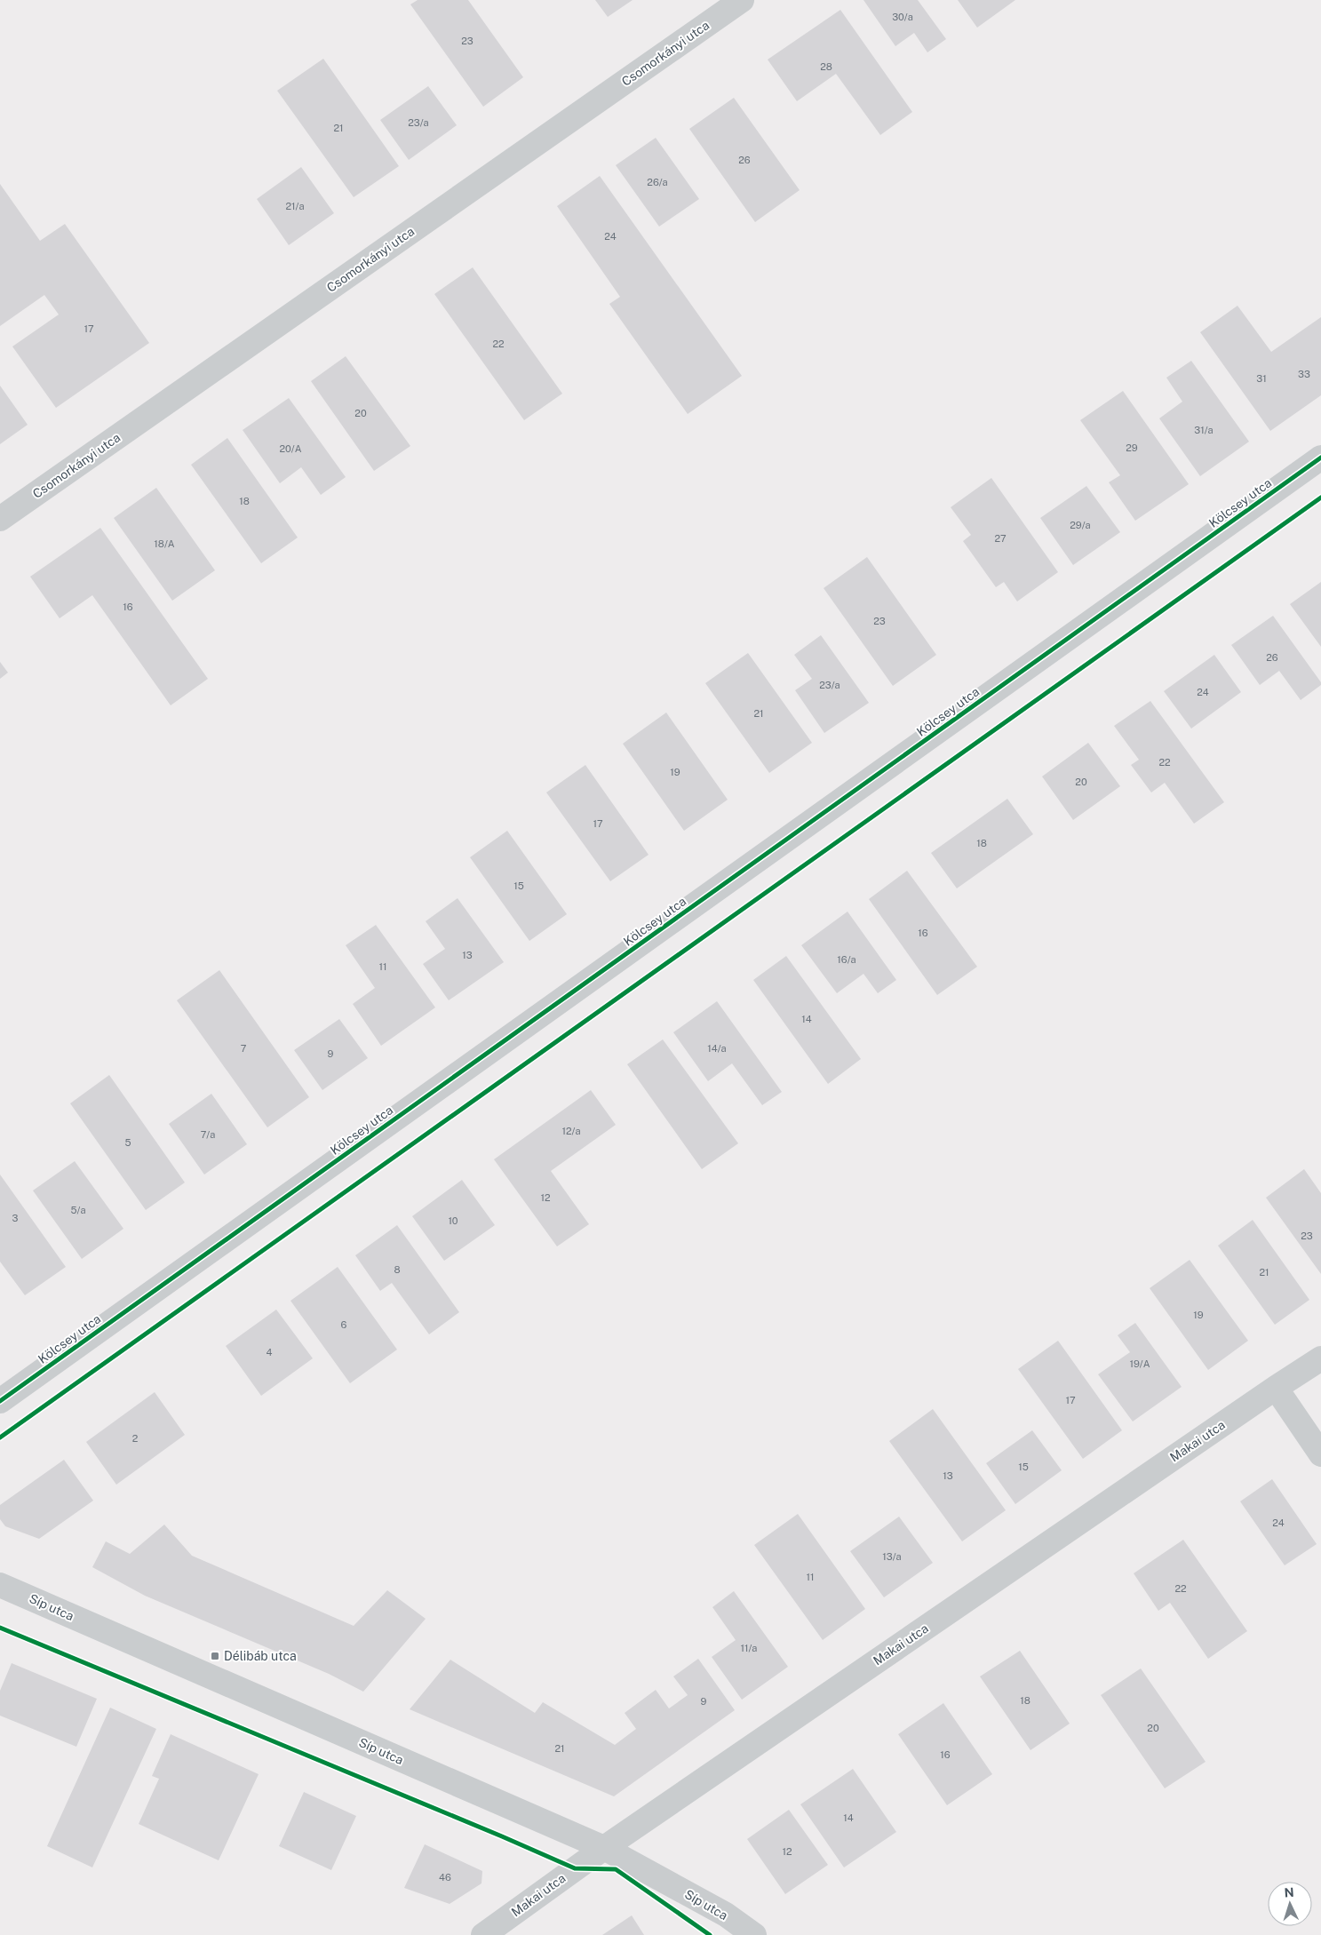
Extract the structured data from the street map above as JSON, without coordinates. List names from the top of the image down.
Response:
{
  "streets": {
    "street": [
      "Csomorkányi utca",
      "Kölcsey utca",
      "Makai utca",
      "Síp utca"
    ]
  },
  "crossings": [
    ["Makai utca", "Síp utca"]
  ],
  "places": {
    "transit": ["Délibáb utca"]
  },
  "house_numbers": [
    "30/a",
    "23",
    "28",
    "23/a",
    "21",
    "26",
    "26/a",
    "21/a",
    "24",
    "17",
    "22",
    "33",
    "31",
    "20",
    "31/a",
    "29",
    "20/A",
    "18",
    "29/a",
    "27",
    "18/A",
    "16",
    "23",
    "26",
    "23/a",
    "24",
    "21",
    "22",
    "19",
    "20",
    "17",
    "18",
    "15",
    "16",
    "13",
    "16/a",
    "11",
    "14",
    "7",
    "14/a",
    "9",
    "12/a",
    "7/a",
    "5",
    "12",
    "5/a",
    "3",
    "10",
    "23",
    "8",
    "21",
    "19",
    "6",
    "4",
    "19/A",
    "17",
    "2",
    "15",
    "13",
    "24",
    "13/a",
    "11",
    "22",
    "11/a",
    "18",
    "9",
    "20",
    "21",
    "16",
    "14",
    "12",
    "46"
  ],
  "north": "top"
}
